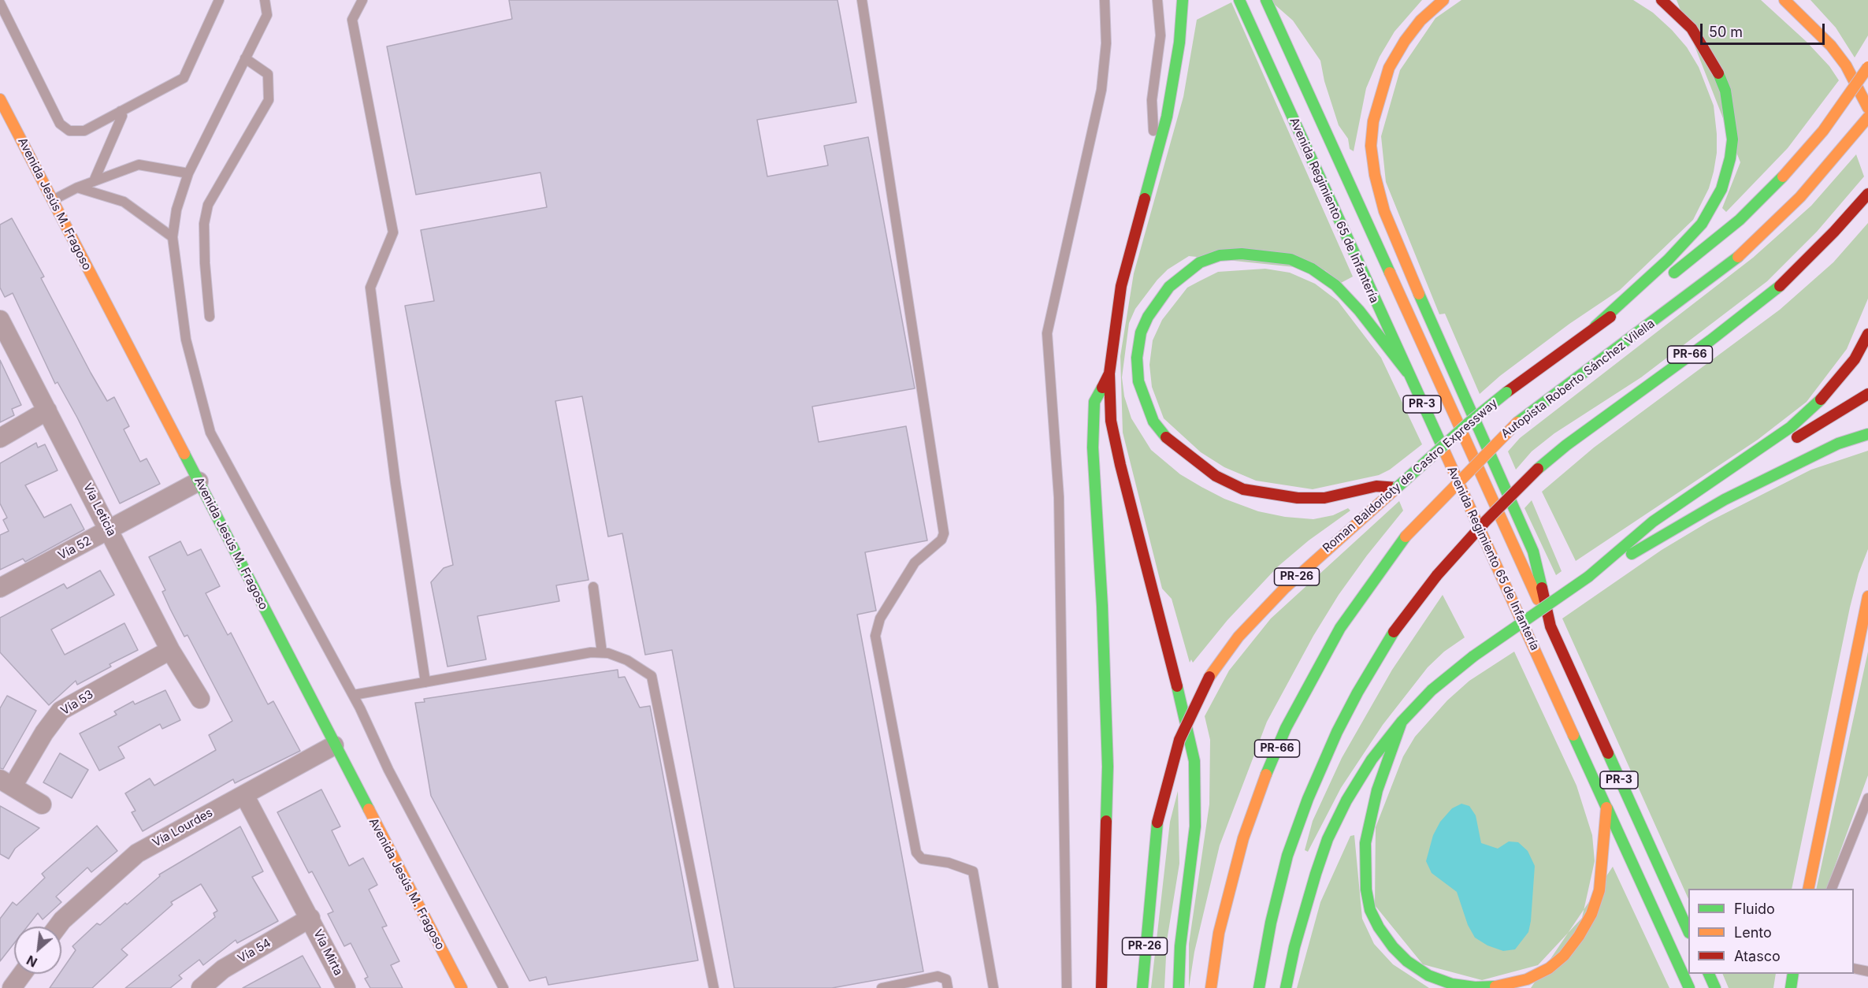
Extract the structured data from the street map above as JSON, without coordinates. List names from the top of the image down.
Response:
{
  "streets": {
    "main road": [
      "Avenida Jesús M. Fragoso",
      "Avenida Regimiento 65 de Infantería",
      "PR-66",
      "Autopista Roberto Sánchez Vilella",
      "PR-3",
      "Roman Baldorioty de Castro Expressway",
      "PR-26"
    ],
    "street": [
      "Vía Leticia",
      "Vía 52",
      "Vía 53",
      "Vía Lourdes",
      "Vía 54",
      "Vía Mirta"
    ]
  },
  "crossings": [
    ["Avenida Jesús M. Fragoso", "Vía 52"],
    ["Avenida Jesús M. Fragoso", "Vía Lourdes"],
    ["Vía Leticia", "Vía 52"],
    ["Vía Leticia", "Vía 53"],
    ["Vía Lourdes", "Vía Mirta"],
    ["Vía 54", "Vía Mirta"]
  ],
  "legend": ["Fluido", "Lento", "Atasco"],
  "scale_bar": "50 m",
  "north": "bottom left"
}
